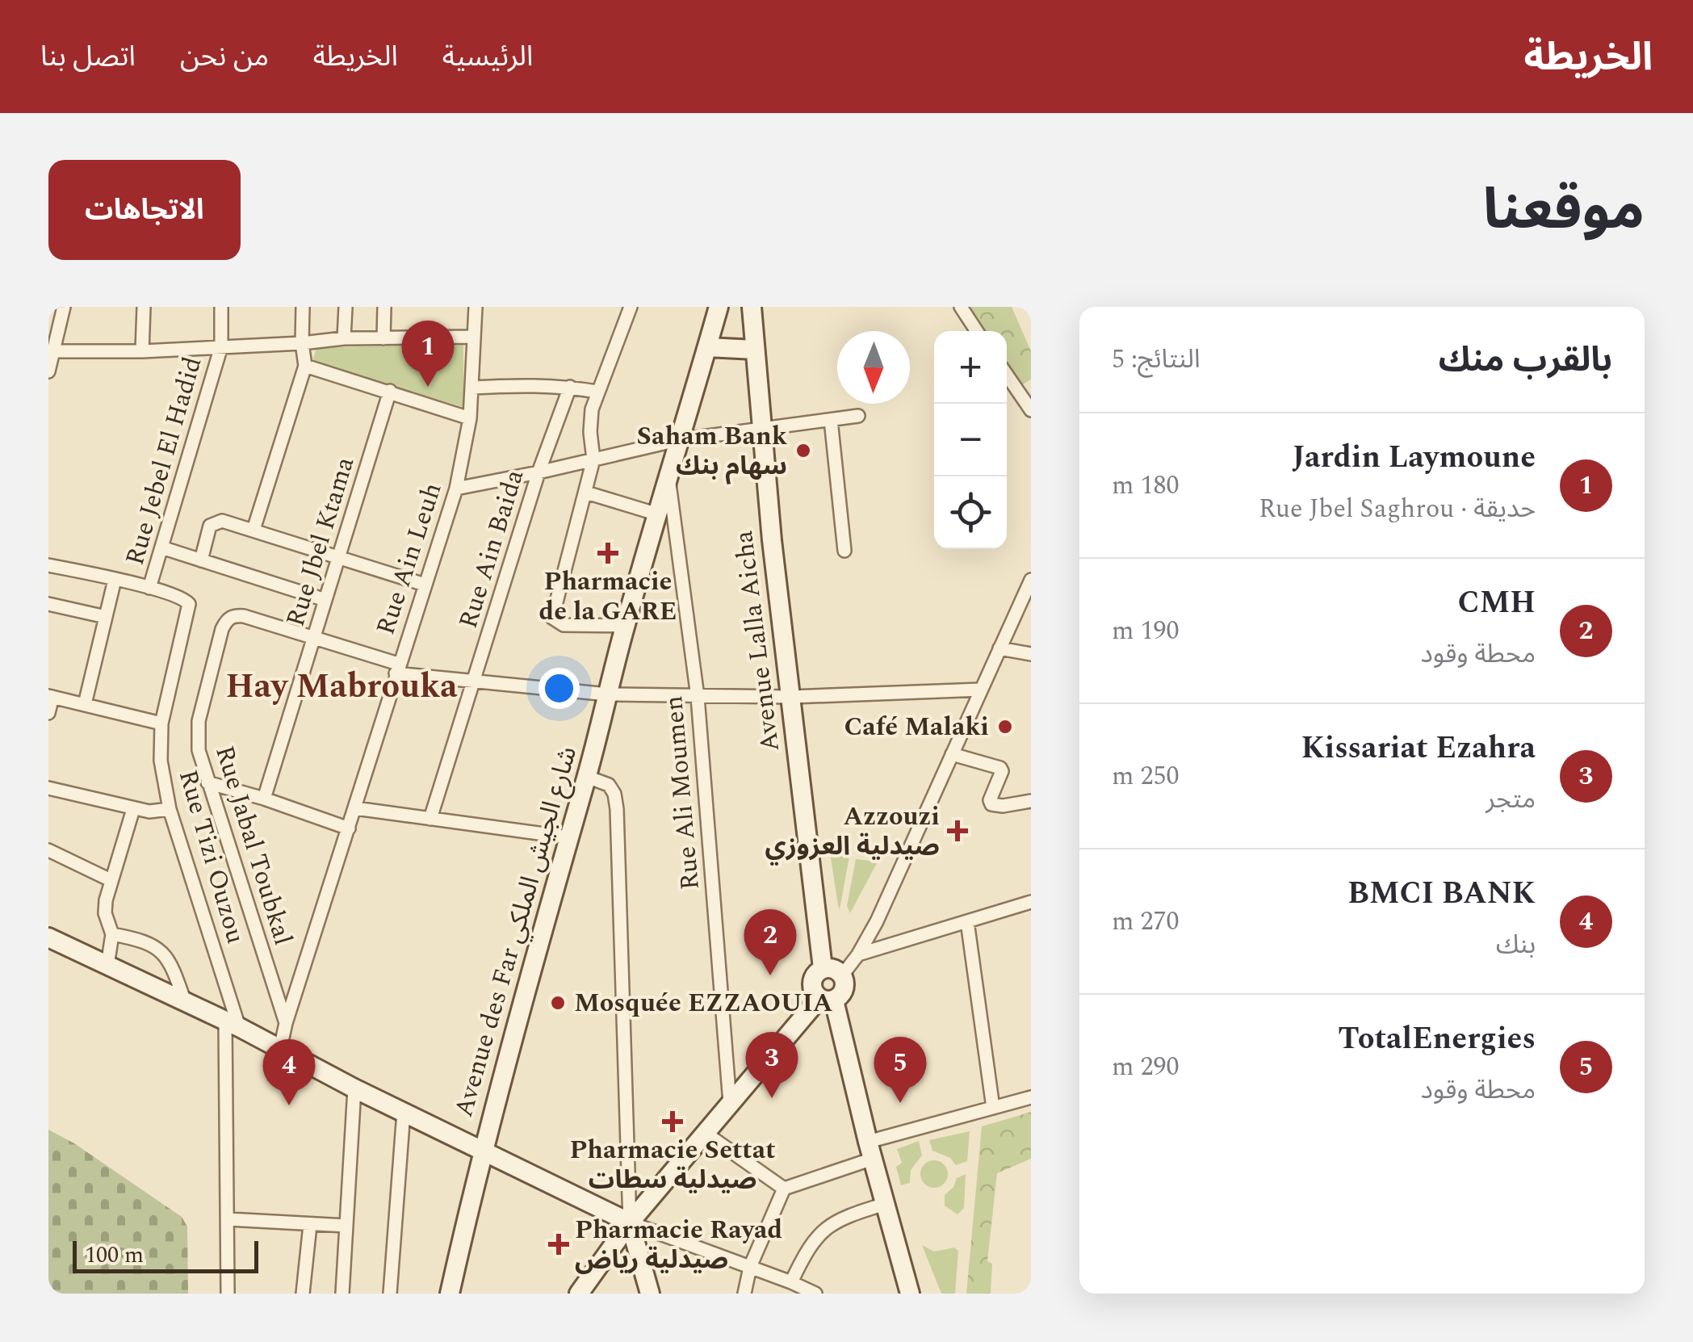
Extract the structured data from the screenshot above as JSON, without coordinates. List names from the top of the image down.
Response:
{
  "streets": {
    "street": [
      "Rue Jebel El Hadid",
      "Rue Jbel Ktama",
      "Rue Ain Baida",
      "Rue Ain Leuh",
      "Avenue Lalla Aicha",
      "Rue Ali Moumen",
      "Rue Jabal Toubkal",
      "Rue Tizi Ouzou",
      "Avenue des Far شارع الجيش الملكي"
    ]
  },
  "crossings": [
    ["Rue Jebel El Hadid", "Rue Tizi Ouzou"],
    ["Rue Jbel Ktama", "Rue Jabal Toubkal"],
    ["Rue Ain Baida", "Rue Jabal Toubkal"],
    ["Rue Ain Leuh", "Rue Jabal Toubkal"],
    ["Avenue Lalla Aicha", "Rue Jabal Toubkal"],
    ["Rue Ali Moumen", "Rue Jabal Toubkal"],
    ["Rue Ali Moumen", "Avenue des Far شارع الجيش الملكي"],
    ["Rue Jabal Toubkal", "Avenue des Far شارع الجيش الملكي"]
  ],
  "districts": ["Hay Mabrouka"],
  "places": {
    "other": ["Saham Bank سهام بنك", "Café Malaki", "Mosquée EZZAOUIA"],
    "health": [
      "Pharmacie de la GARE",
      "Azzouzi صيدلية العزوزي",
      "Pharmacie Settat صيدلية سطات",
      "Pharmacie Rayad صيدلية رياض"
    ]
  },
  "scale_bar": "100 m",
  "north": "bottom",
  "page": {
    "header": "الخريطة",
    "nav": [
      "الرئيسية",
      "الخريطة",
      "من نحن",
      "اتصل بنا"
    ],
    "title": "موقعنا",
    "buttons": "الاتجاهات",
    "heading": ["بالقرب منك", "النتائج: 5"],
    "pins": [
      "1",
      "2",
      "3",
      "5",
      "4"
    ],
    "map_buttons": ["+", "−"],
    "list": [
      {
        "mark": "1",
        "name": "Jardin Laymoune",
        "note": "حديقة · Rue Jbel Saghrou",
        "value": "180 m"
      },
      {
        "mark": "2",
        "name": "CMH",
        "note": "محطة وقود",
        "value": "190 m"
      },
      {
        "mark": "3",
        "name": "Kissariat Ezahra",
        "note": "متجر",
        "value": "250 m"
      },
      {
        "mark": "4",
        "name": "BMCI BANK",
        "note": "بنك",
        "value": "270 m"
      },
      {
        "mark": "5",
        "name": "TotalEnergies",
        "note": "محطة وقود",
        "value": "290 m"
      }
    ],
    "scale": "100 m"
  }
}
